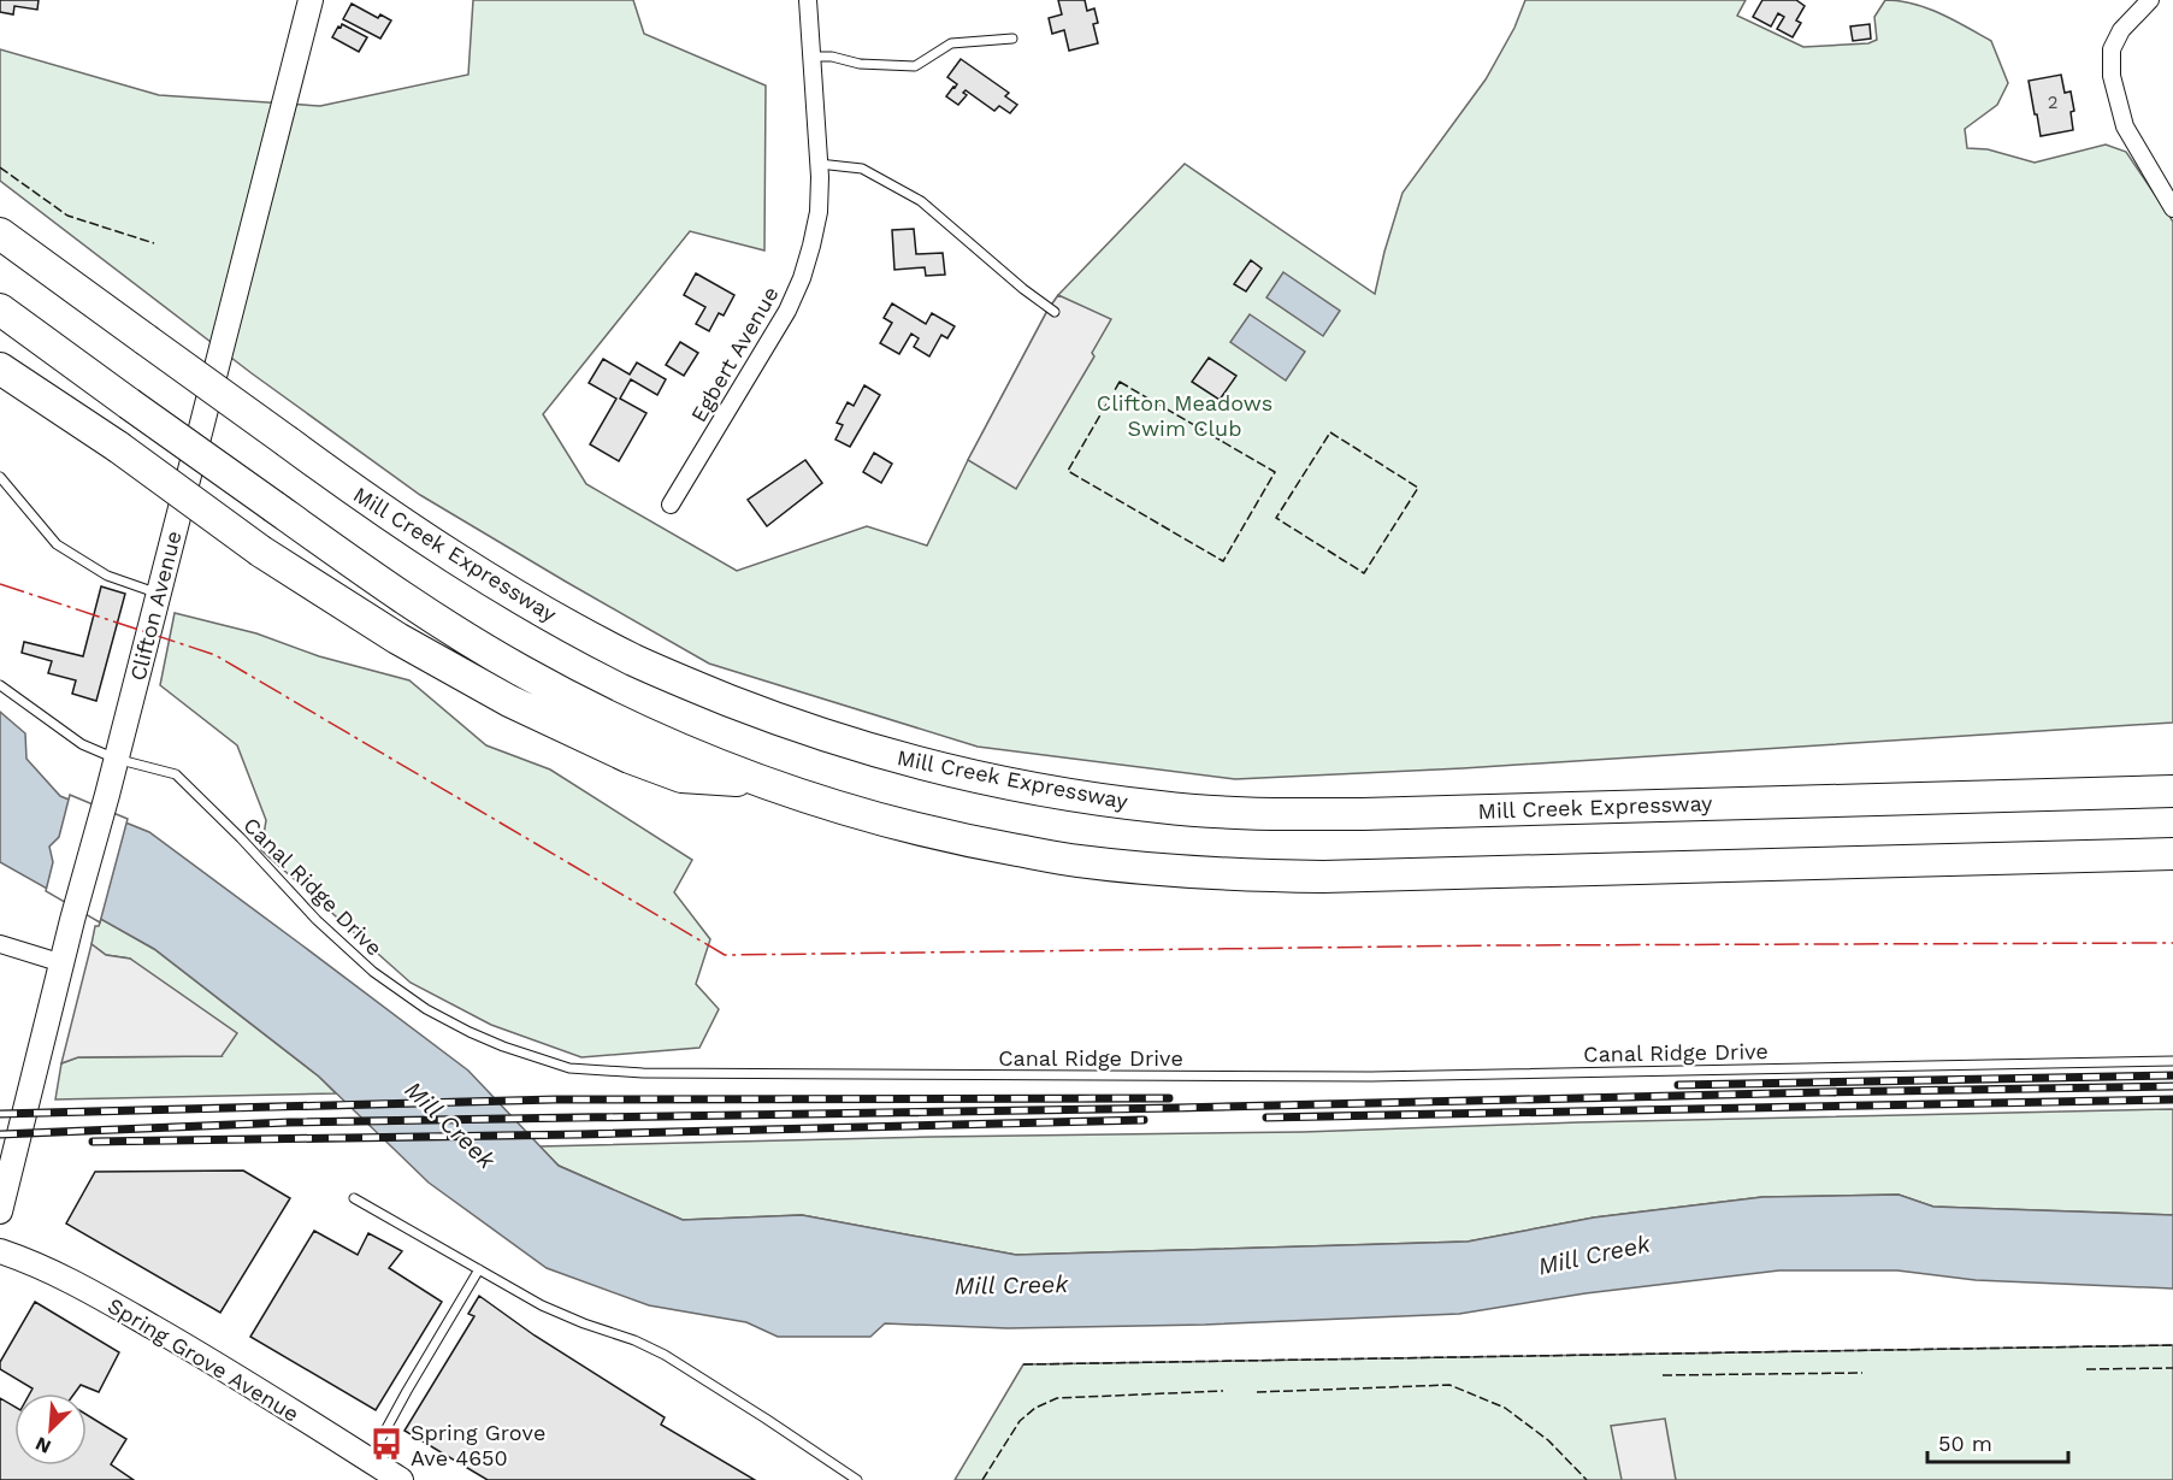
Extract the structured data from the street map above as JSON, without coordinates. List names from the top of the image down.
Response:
{
  "streets": {
    "highway": ["Mill Creek Expressway"],
    "main road": ["Clifton Avenue", "Spring Grove Avenue"],
    "street": ["Egbert Avenue"],
    "lane": ["Canal Ridge Drive"]
  },
  "crossings": [
    ["Clifton Avenue", "Canal Ridge Drive"]
  ],
  "water": ["Mill Creek"],
  "parks": ["Clifton Meadows Swim Club"],
  "places": {
    "bus stop": ["Spring Grove Ave 4650"]
  },
  "house_numbers": ["2"],
  "scale_bar": "50 m",
  "north": "bottom left"
}
